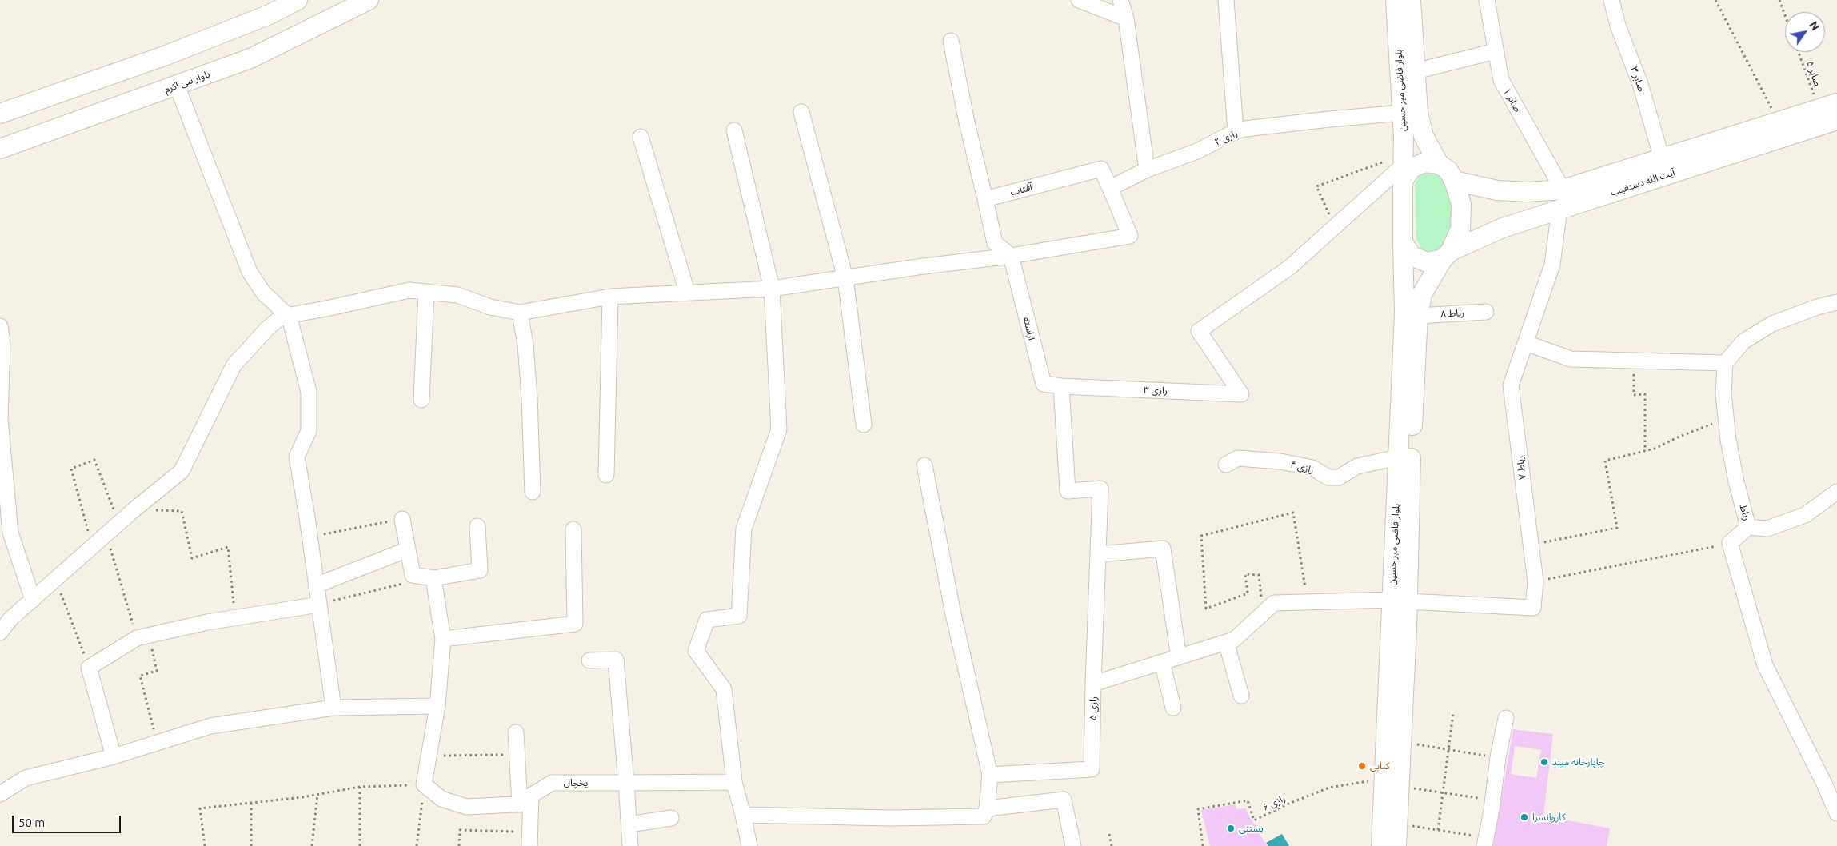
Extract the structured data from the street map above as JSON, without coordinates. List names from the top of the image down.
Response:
{
  "streets": {
    "main road": ["بلوار نبی اکرم", "بلوار قاضی میر حسین", "آیت الله دستغیب"],
    "street": [
      "صابر ۳",
      "صابر ۱",
      "رازی ۲",
      "آفتاب",
      "رباط ۸",
      "آراسته",
      "رازی ۳",
      "رازی ۴",
      "رباط ۷",
      "رباط",
      "رازی ۵",
      "یخچال"
    ],
    "path": ["صابر ۵", "رازی ۶"]
  },
  "crossings": [
    ["صابر ۵", "آیت الله دستغیب"],
    ["صابر ۳", "آیت الله دستغیب"],
    ["بلوار قاضی میر حسین", "رازی ۲"],
    ["بلوار قاضی میر حسین", "آیت الله دستغیب"],
    ["بلوار قاضی میر حسین", "رباط ۸"],
    ["بلوار قاضی میر حسین", "رازی ۳"],
    ["بلوار قاضی میر حسین", "رازی ۴"],
    ["بلوار قاضی میر حسین", "رباط ۷"],
    ["بلوار قاضی میر حسین", "رازی ۵"],
    ["بلوار قاضی میر حسین", "رازی ۶"],
    ["صابر ۱", "آیت الله دستغیب"],
    ["رازی ۲", "آفتاب"],
    ["آیت الله دستغیب", "رباط ۷"],
    ["آراسته", "رازی ۳"],
    ["رباط ۷", "رازی ۵"]
  ],
  "places": [
    "چاپارخانه میبد",
    "کبابی",
    "کاروانسرا",
    "بستنی"
  ],
  "scale_bar": "50 m",
  "north": "top right"
}
